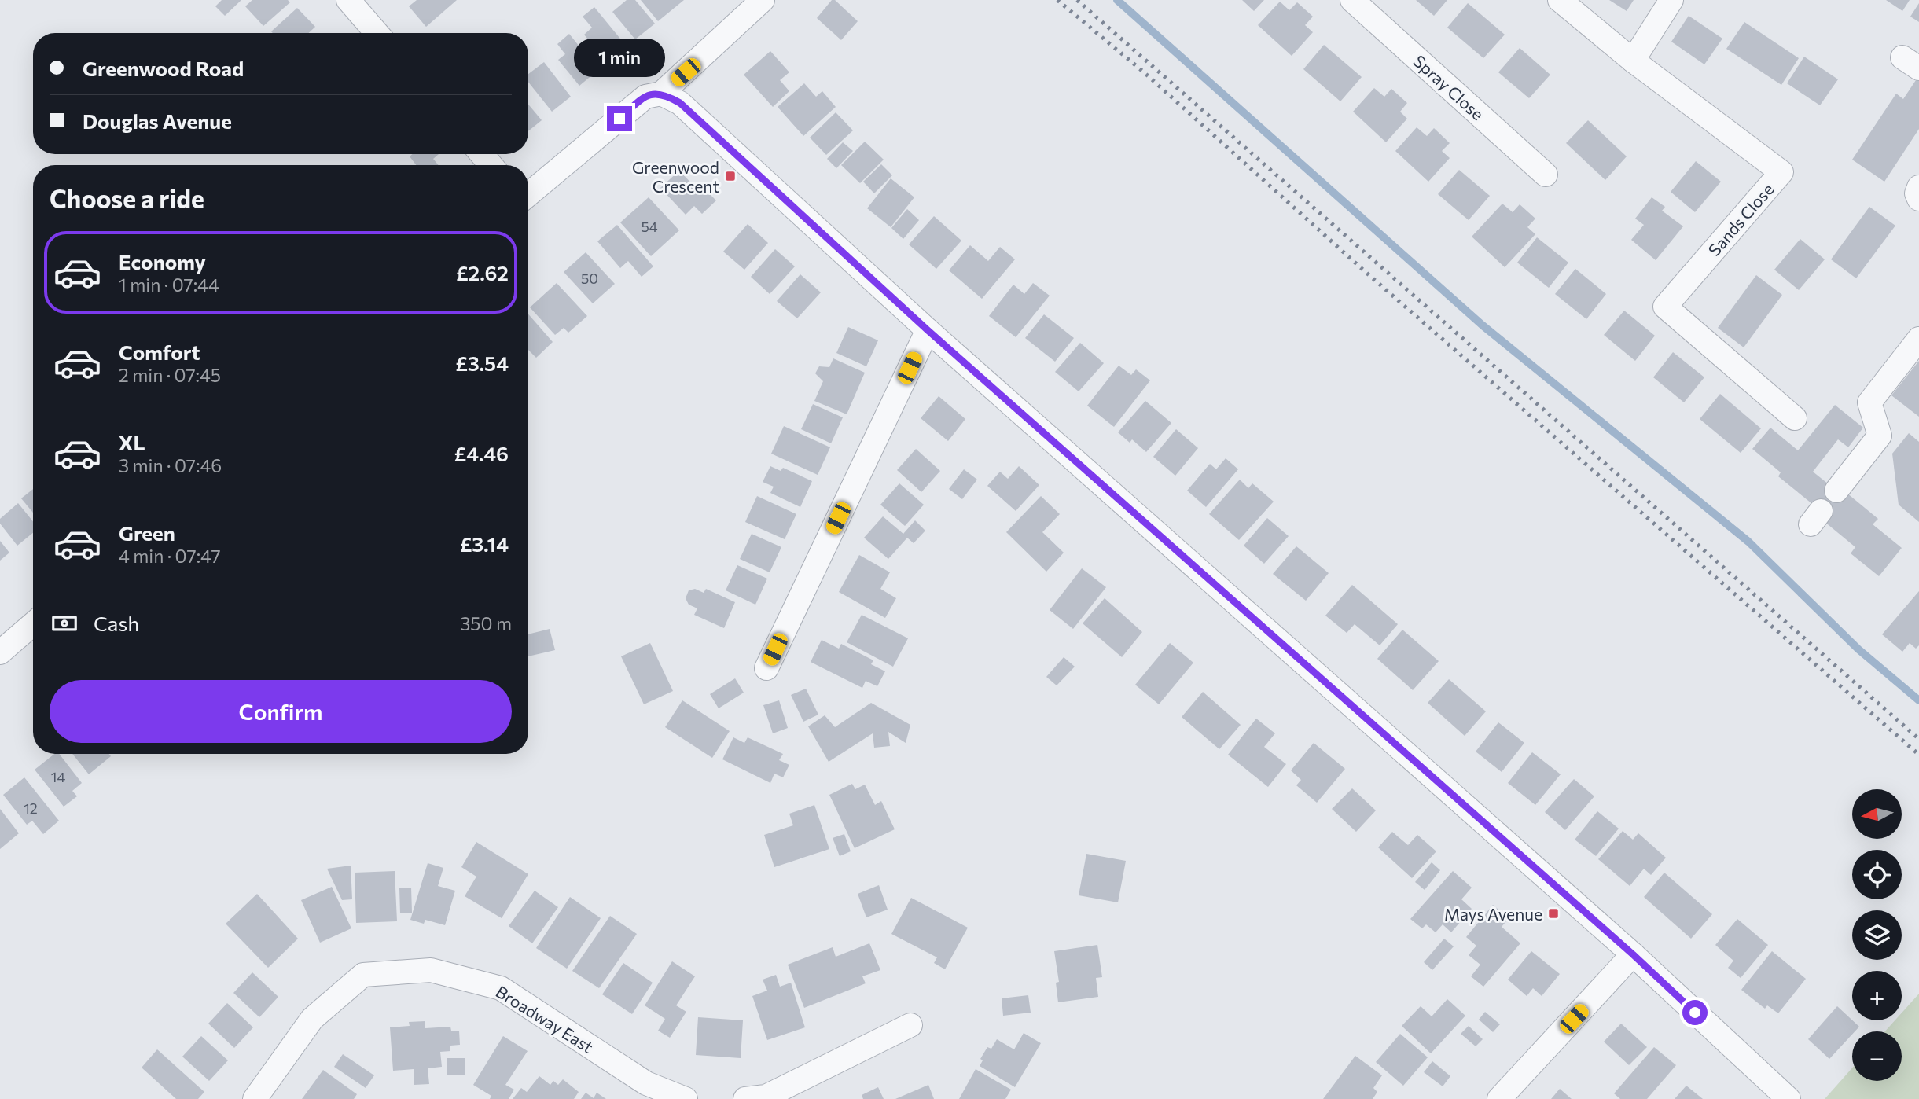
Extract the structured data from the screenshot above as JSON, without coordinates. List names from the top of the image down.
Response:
{
  "streets": {
    "street": ["Spray Close", "Sands Close", "Broadway East"]
  },
  "places": {
    "transit": ["Greenwood Crescent", "Mays Avenue"]
  },
  "house_numbers": [
    "54",
    "50",
    "14",
    "12"
  ],
  "north": "left",
  "page": {
    "banner": ["Greenwood Road", "Douglas Avenue"],
    "bubble": "1 min",
    "heading": "Choose a ride",
    "list": [
      {
        "name": "Economy",
        "note": "1 min · 07:44",
        "value": "£2.62"
      },
      {
        "name": "Comfort",
        "note": "2 min · 07:45",
        "value": "£3.54"
      },
      {
        "name": "XL",
        "note": "3 min · 07:46",
        "value": "£4.46"
      },
      {
        "name": "Green",
        "note": "4 min · 07:47",
        "value": "£3.14"
      }
    ],
    "pay": ["Cash", "350 m"],
    "buttons": "Confirm",
    "map_buttons": ["+", "−"]
  }
}
